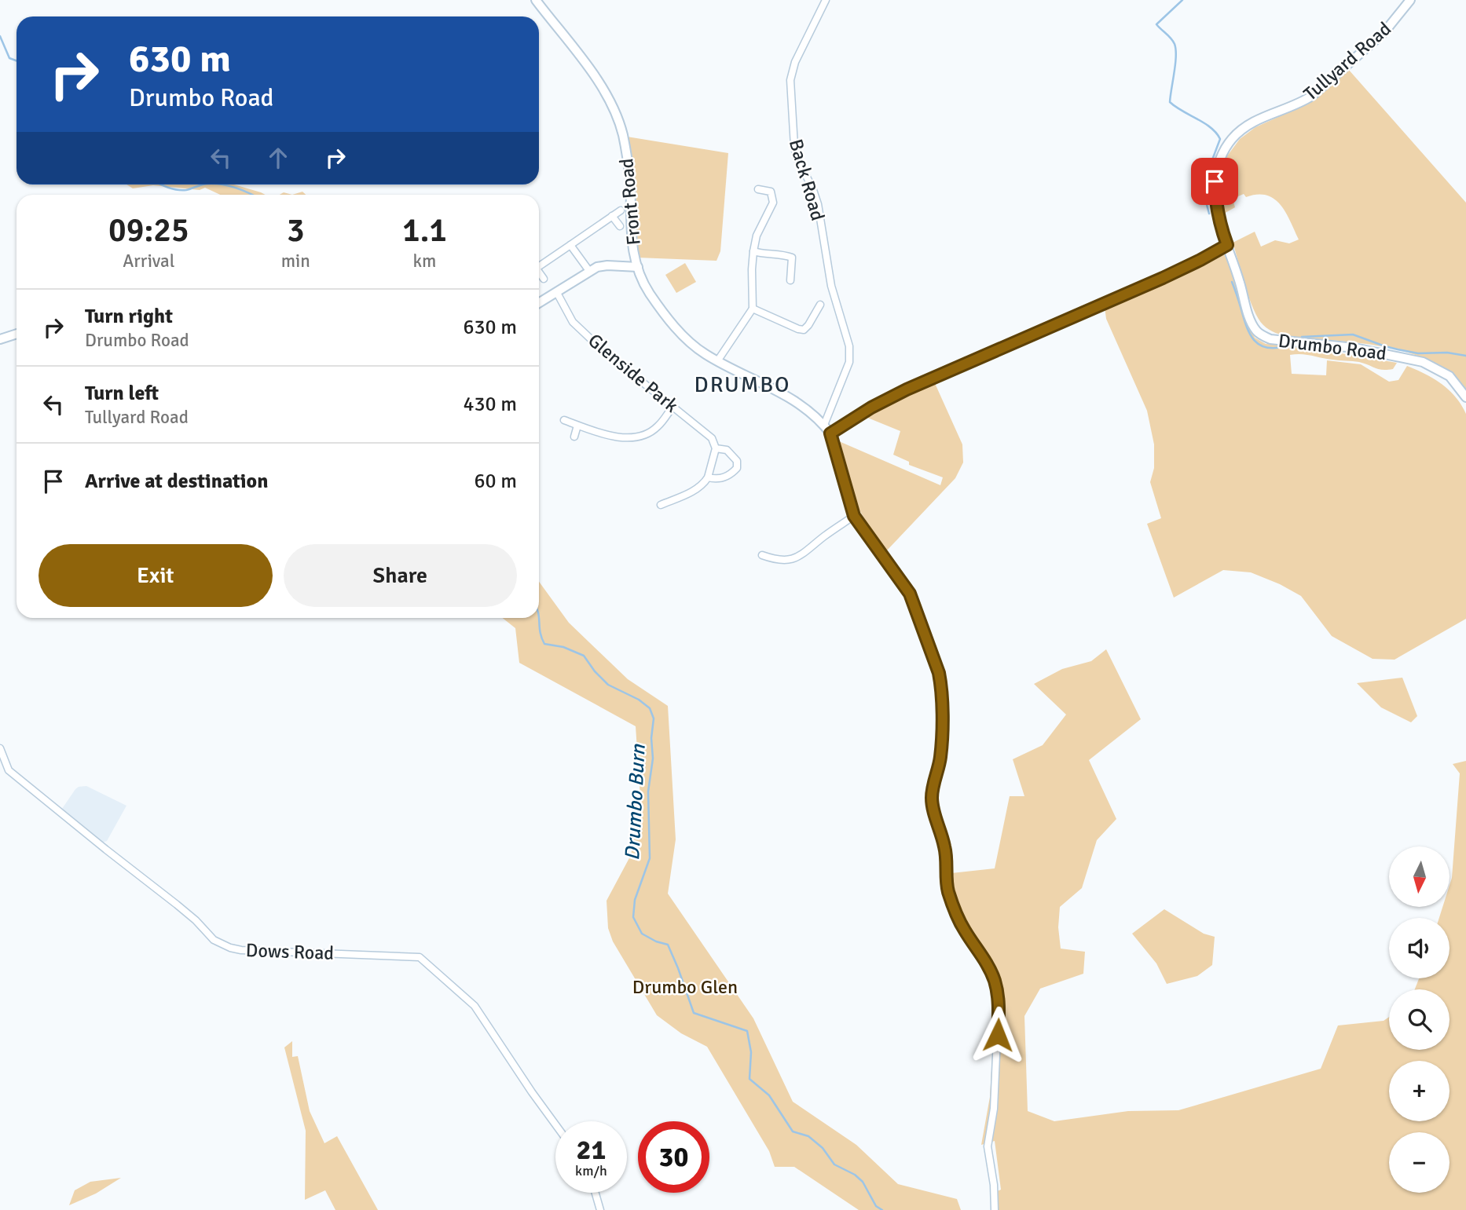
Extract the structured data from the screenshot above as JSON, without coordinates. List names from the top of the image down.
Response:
{
  "streets": {
    "street": [
      "Tullyard Road",
      "Back Road",
      "Front Road",
      "Drumbo Road",
      "Glenside Park",
      "Dows Road"
    ]
  },
  "crossings": [
    ["Tullyard Road", "Drumbo Road"],
    ["Back Road", "Front Road"]
  ],
  "districts": ["DRUMBO"],
  "water": ["Drumbo Burn"],
  "parks": ["Drumbo Glen"],
  "north": "bottom",
  "page": {
    "turn": ["630 m", "Drumbo Road"],
    "eta": [
      "09:25",
      "Arrival",
      "3",
      "min",
      "1.1",
      "km"
    ],
    "list": [
      {
        "name": "Turn right",
        "note": "Drumbo Road",
        "value": "630 m"
      },
      {
        "name": "Turn left",
        "note": "Tullyard Road",
        "value": "430 m"
      },
      {
        "name": "Arrive at destination",
        "value": "60 m"
      }
    ],
    "buttons": ["Exit", "Share"],
    "map_buttons": ["+", "−"],
    "speed": "21 km/h",
    "limit": "30"
  }
}
